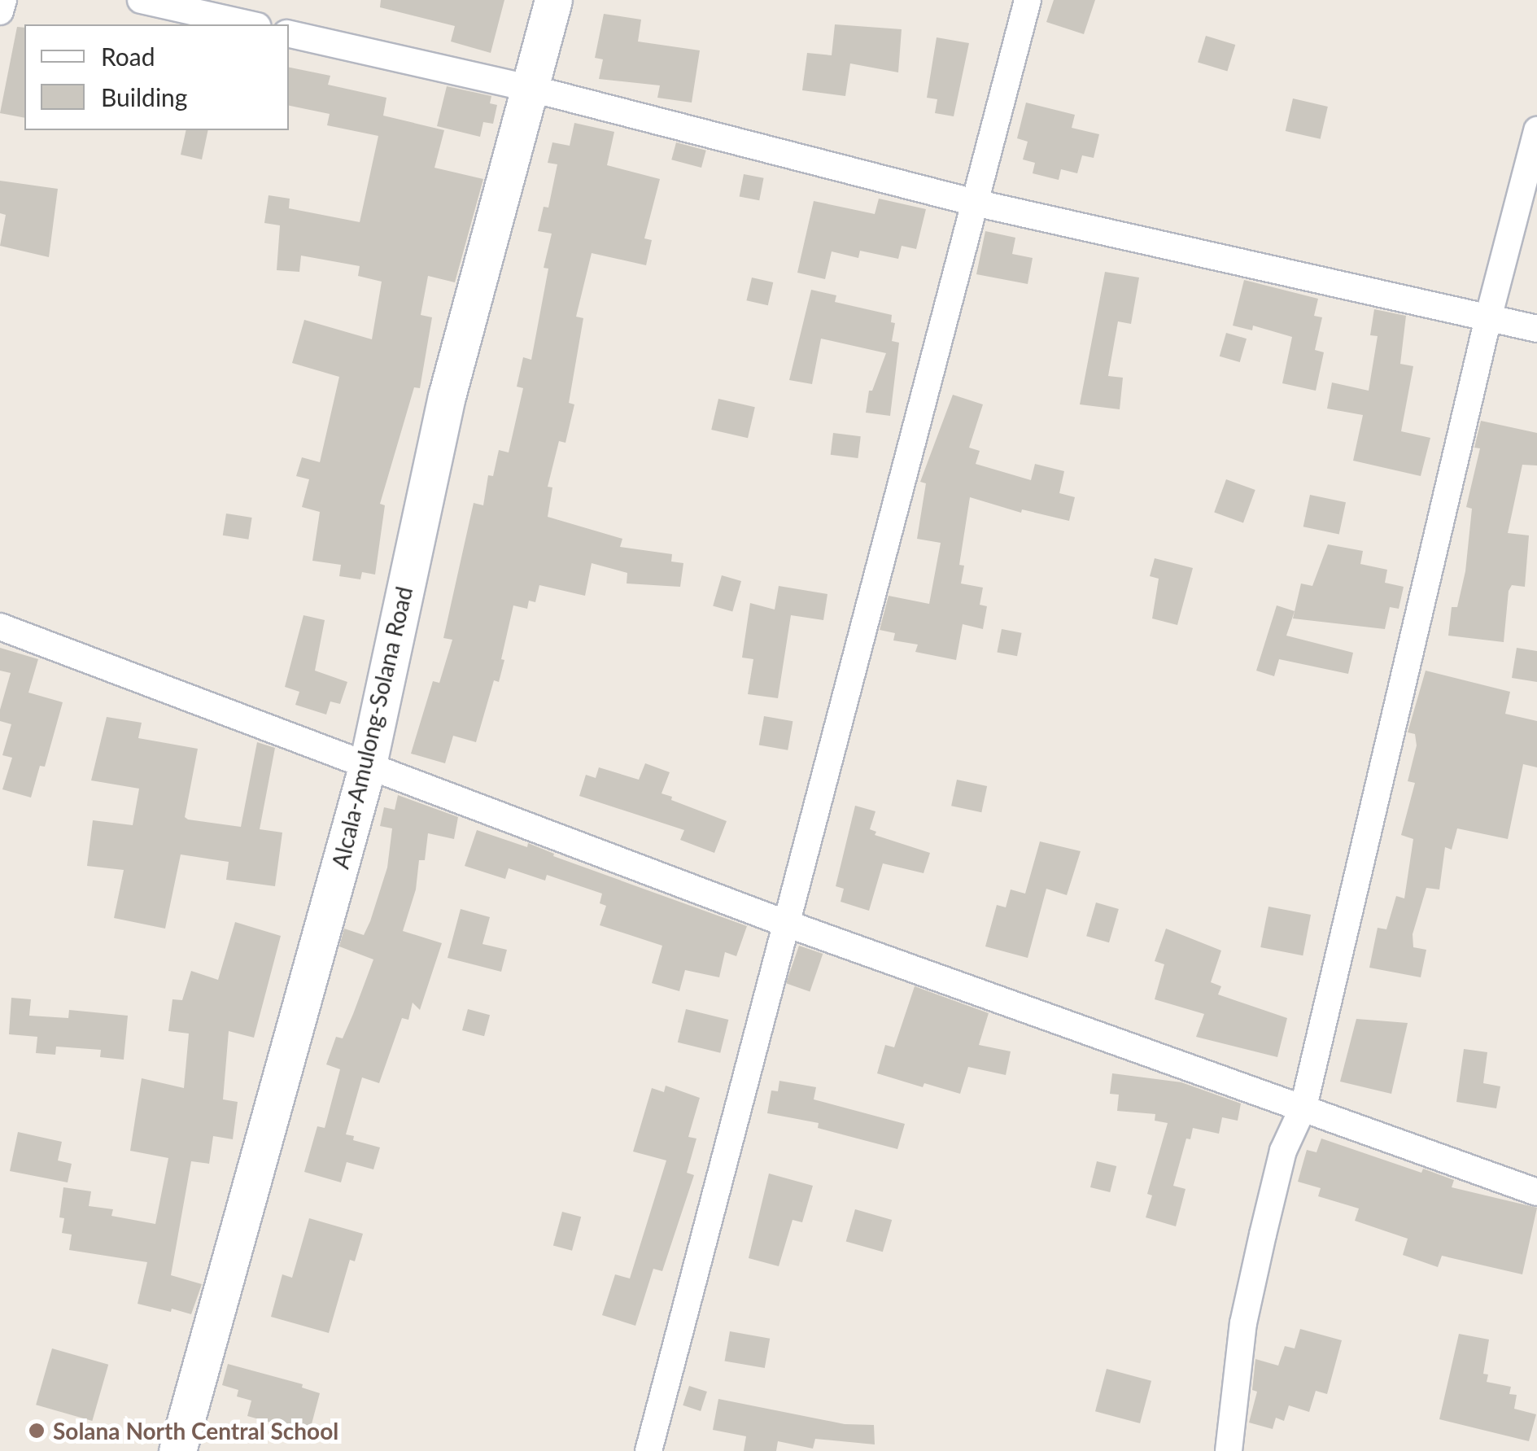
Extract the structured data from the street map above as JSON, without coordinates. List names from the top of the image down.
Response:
{
  "streets": {
    "main road": ["Alcala-Amulong-Solana Road"]
  },
  "places": ["Solana North Central School"],
  "legend": ["Road", "Building"]
}
